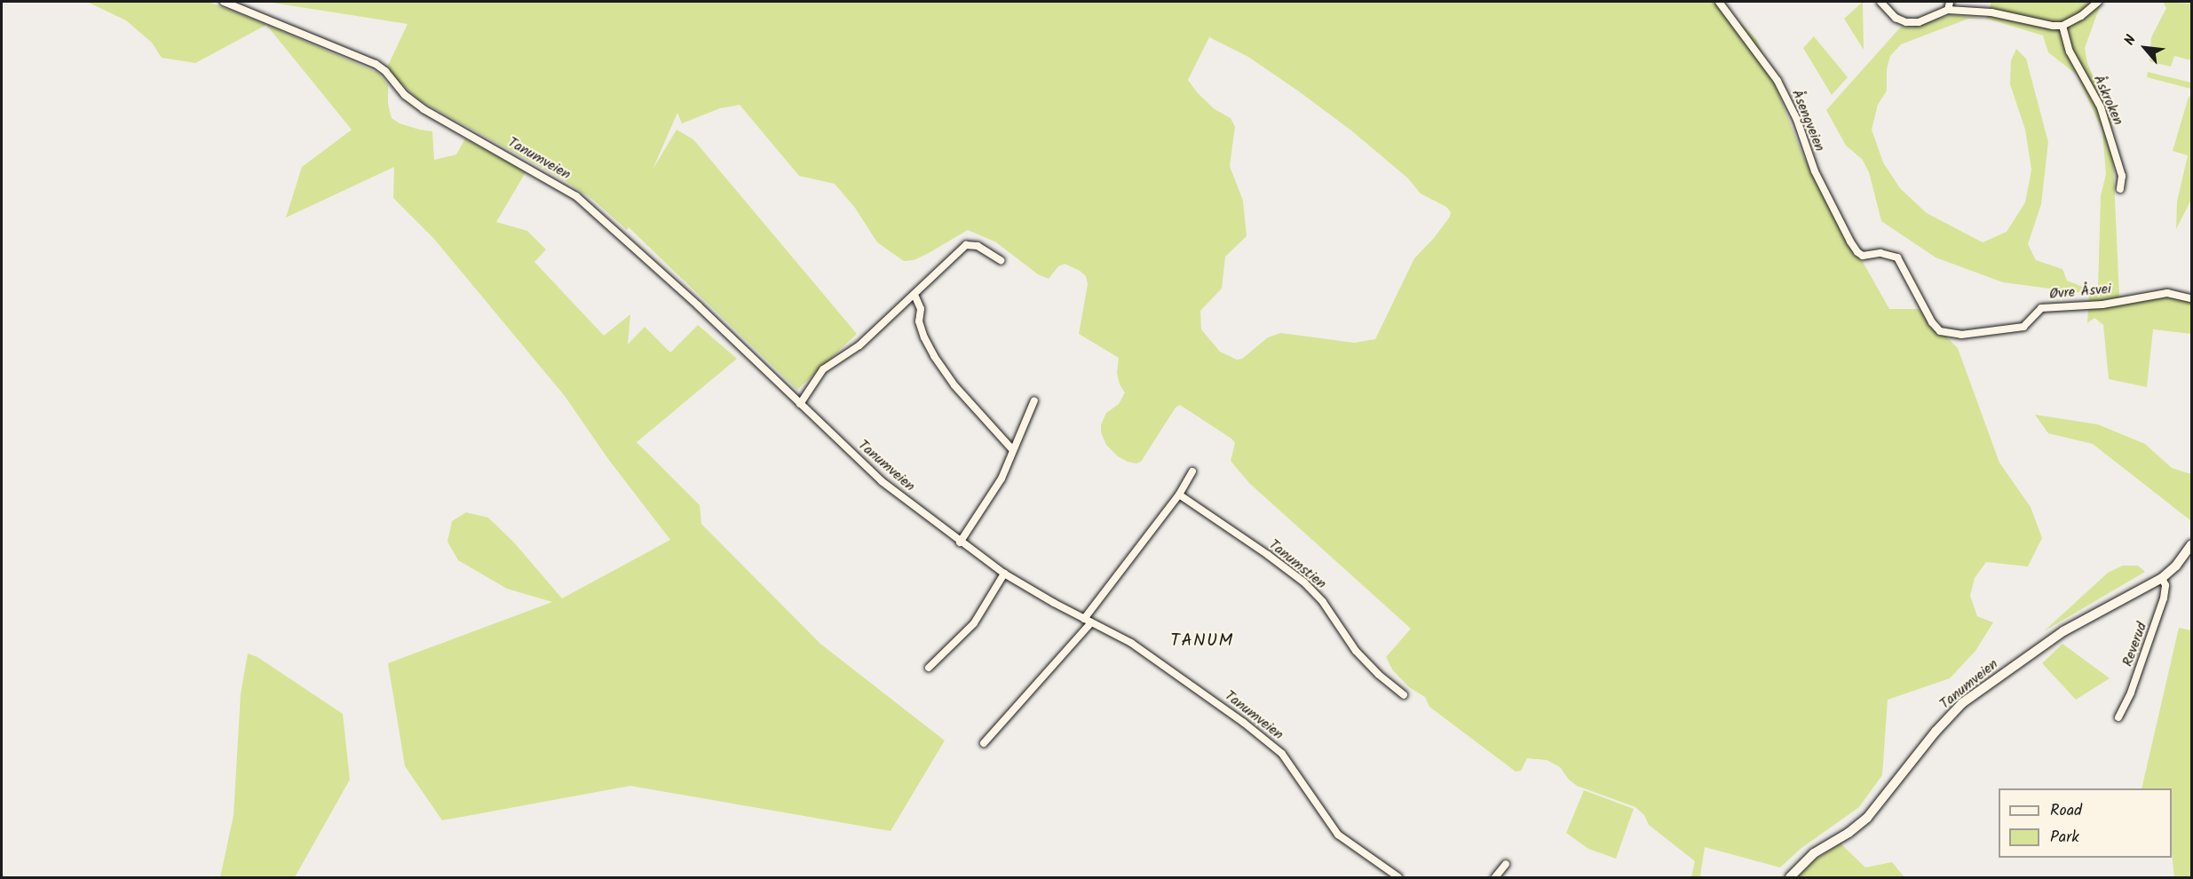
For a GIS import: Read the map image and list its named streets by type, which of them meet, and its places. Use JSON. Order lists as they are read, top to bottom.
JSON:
{
  "streets": {
    "main road": ["Tanumveien"],
    "street": [
      "Åskroken",
      "Åsengveien",
      "Øvre Åsvei",
      "Tanumstien",
      "Reverud"
    ]
  },
  "crossings": [
    ["Åsengveien", "Øvre Åsvei"],
    ["Tanumveien", "Reverud"]
  ],
  "districts": ["TANUM"],
  "legend": ["Road", "Park"],
  "north": "top left"
}
